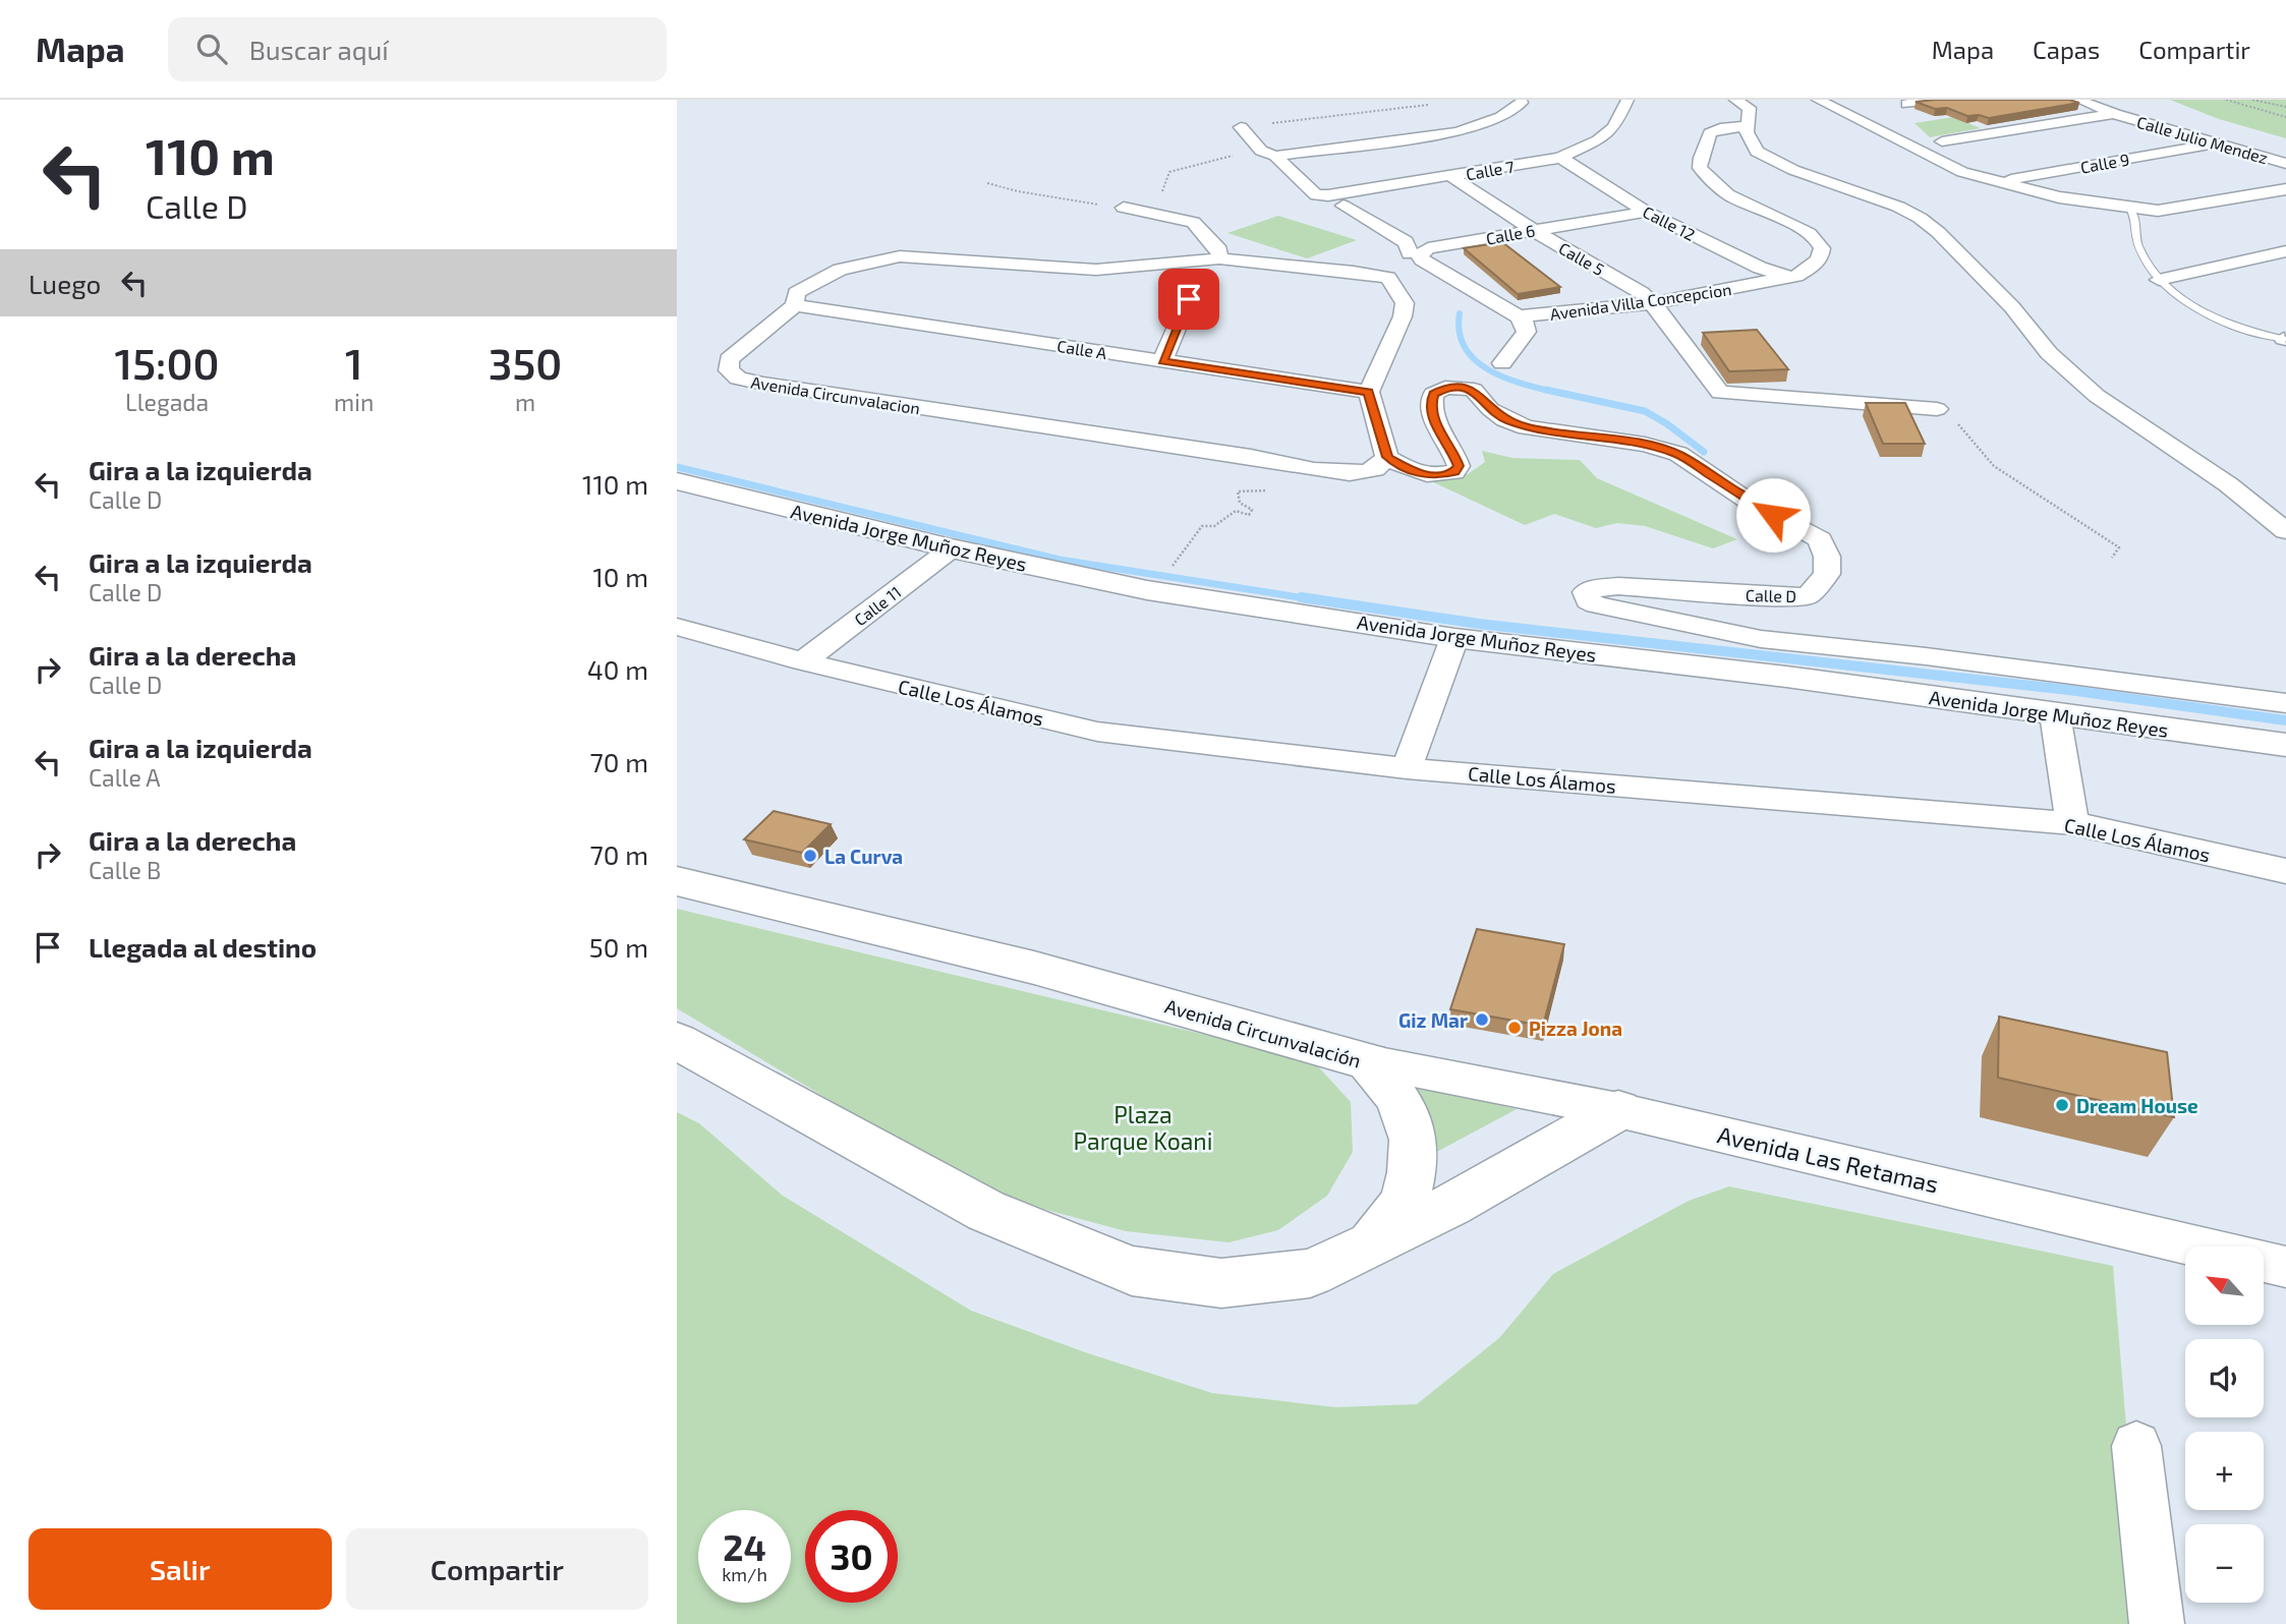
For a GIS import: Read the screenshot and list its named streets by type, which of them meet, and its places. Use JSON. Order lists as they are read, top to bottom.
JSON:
{
  "streets": {
    "street": [
      "Calle Julio Mendez",
      "Calle 9",
      "Calle 7",
      "Calle 12",
      "Calle 6",
      "Calle 5",
      "Avenida Villa Concepcion",
      "Calle A",
      "Avenida Circunvalacion",
      "Avenida Jorge Muñoz Reyes",
      "Calle D",
      "Calle 11",
      "Calle Los Álamos",
      "Avenida Circunvalación",
      "Avenida Las Retamas"
    ]
  },
  "crossings": [
    ["Calle Julio Mendez", "Calle 9"],
    ["Calle 7", "Calle 12"],
    ["Calle 7", "Calle 5"],
    ["Calle 12", "Calle 6"],
    ["Calle 12", "Avenida Villa Concepcion"],
    ["Calle 6", "Calle 5"],
    ["Calle 6", "Avenida Circunvalacion"],
    ["Calle 5", "Avenida Villa Concepcion"],
    ["Calle A", "Avenida Circunvalacion"],
    ["Avenida Circunvalacion", "Calle D"],
    ["Avenida Jorge Muñoz Reyes", "Calle D"],
    ["Avenida Jorge Muñoz Reyes", "Calle 11"],
    ["Calle 11", "Calle Los Álamos"],
    ["Avenida Circunvalación", "Avenida Las Retamas"]
  ],
  "parks": ["Plaza Parque Koani"],
  "places": [
    "La Curva",
    "Giz Mar",
    "Pizza Jona",
    "Dream House"
  ],
  "north": "top left",
  "page": {
    "header": "Mapa",
    "search": "Buscar aquí",
    "nav": ["Mapa", "Capas", "Compartir"],
    "turn": ["110 m", "Calle D"],
    "then": "Luego",
    "eta": [
      "15:00",
      "Llegada",
      "1",
      "min",
      "350",
      "m"
    ],
    "list": [
      {
        "name": "Gira a la izquierda",
        "note": "Calle D",
        "value": "110 m"
      },
      {
        "name": "Gira a la izquierda",
        "note": "Calle D",
        "value": "10 m"
      },
      {
        "name": "Gira a la derecha",
        "note": "Calle D",
        "value": "40 m"
      },
      {
        "name": "Gira a la izquierda",
        "note": "Calle A",
        "value": "70 m"
      },
      {
        "name": "Gira a la derecha",
        "note": "Calle B",
        "value": "70 m"
      },
      {
        "name": "Llegada al destino",
        "value": "50 m"
      }
    ],
    "map_buttons": ["+", "−"],
    "speed": "24 km/h",
    "limit": "30",
    "buttons": ["Salir", "Compartir"]
  }
}
